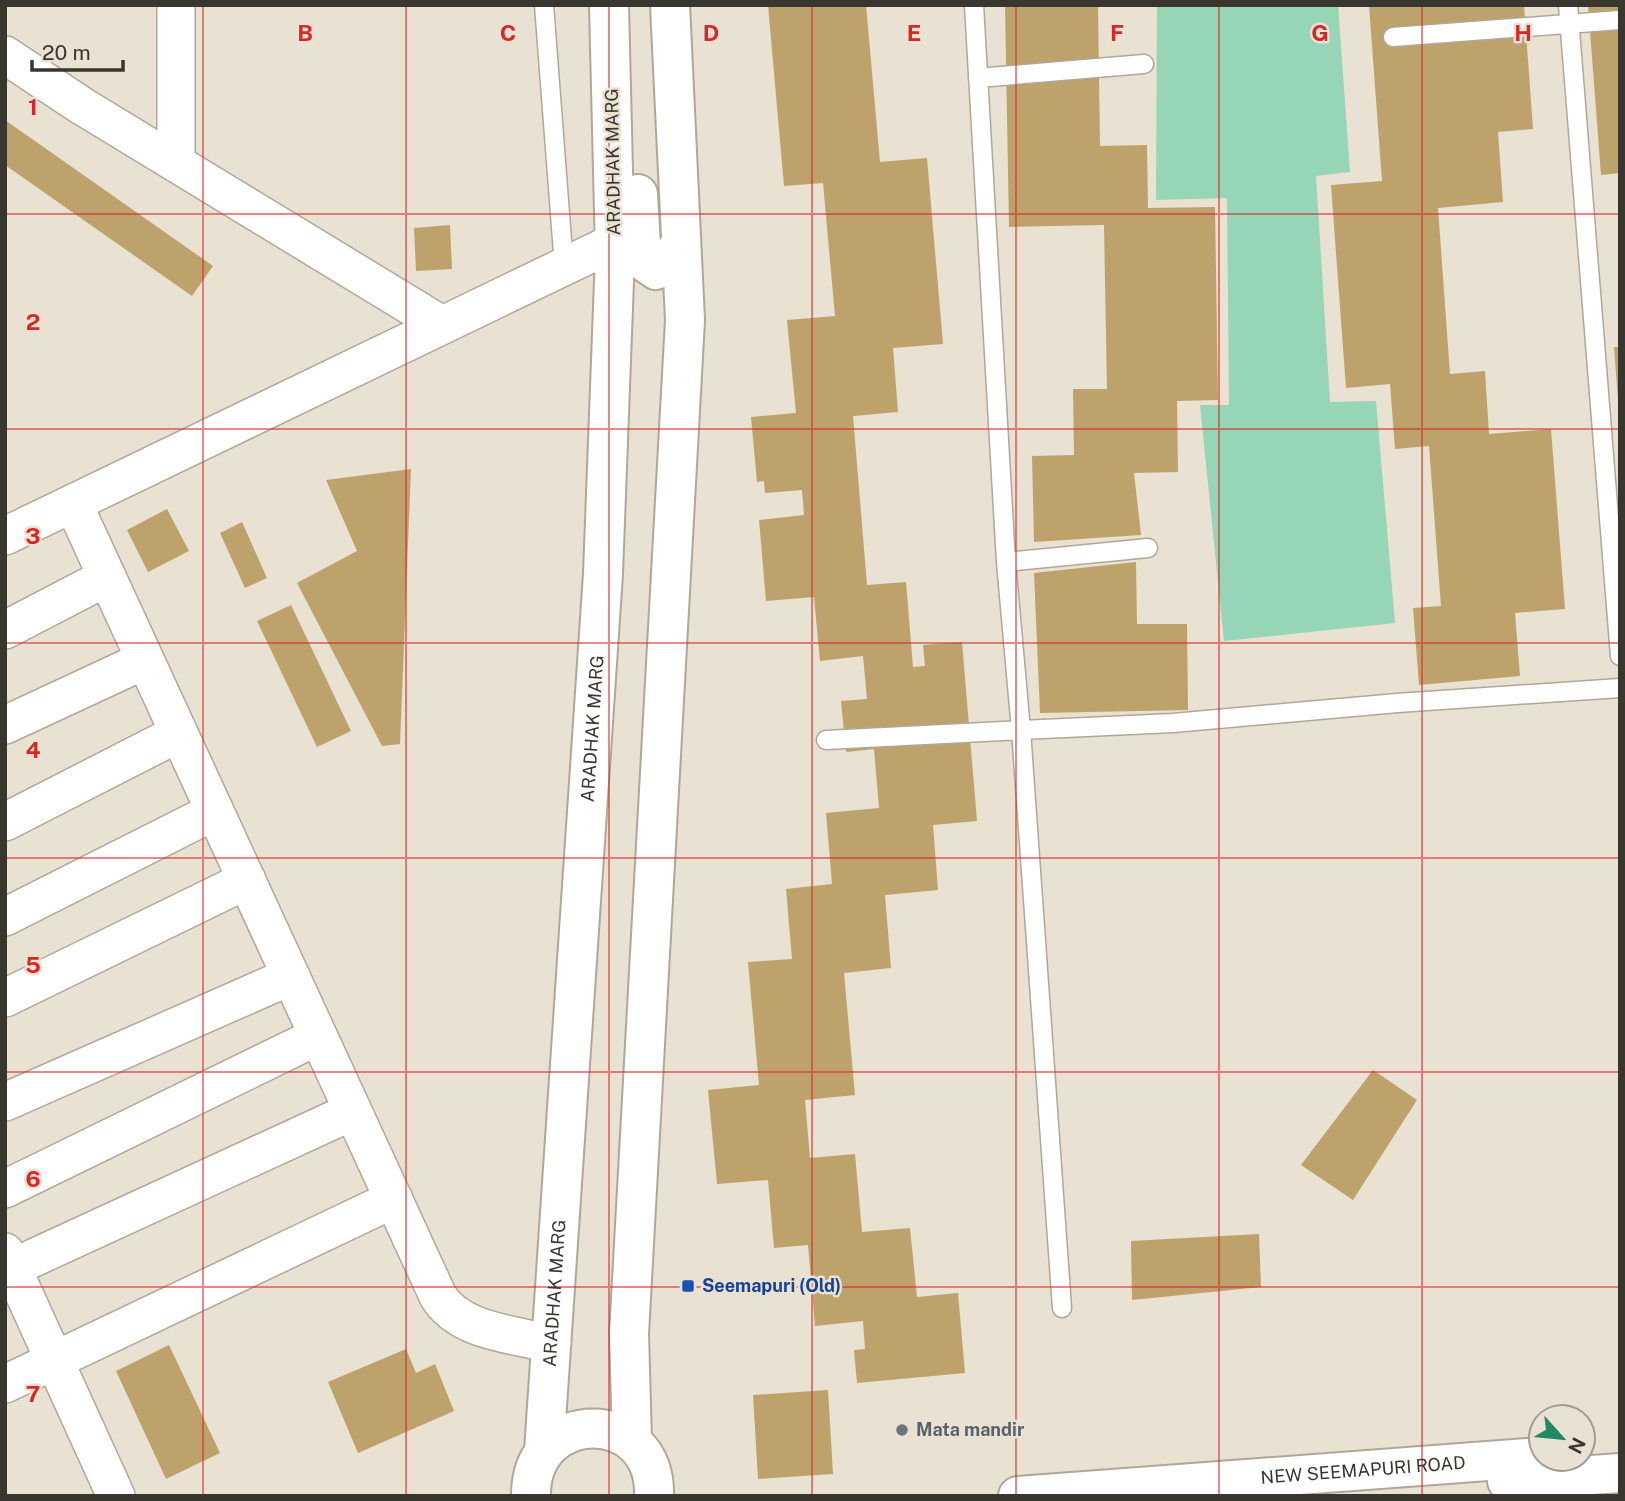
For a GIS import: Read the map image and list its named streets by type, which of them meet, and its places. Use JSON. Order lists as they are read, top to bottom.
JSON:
{
  "streets": {
    "main road": ["ARADHAK MARG", "NEW SEEMAPURI ROAD"]
  },
  "places": {
    "transit": ["Seemapuri (Old)"],
    "other": ["Mata mandir"]
  },
  "scale_bar": "20 m",
  "north": "bottom right",
  "grid": {
    "columns": [
      "B",
      "C",
      "D",
      "E",
      "F",
      "G",
      "H"
    ],
    "rows": [
      "1",
      "2",
      "3",
      "4",
      "5",
      "6",
      "7"
    ]
  }
}
